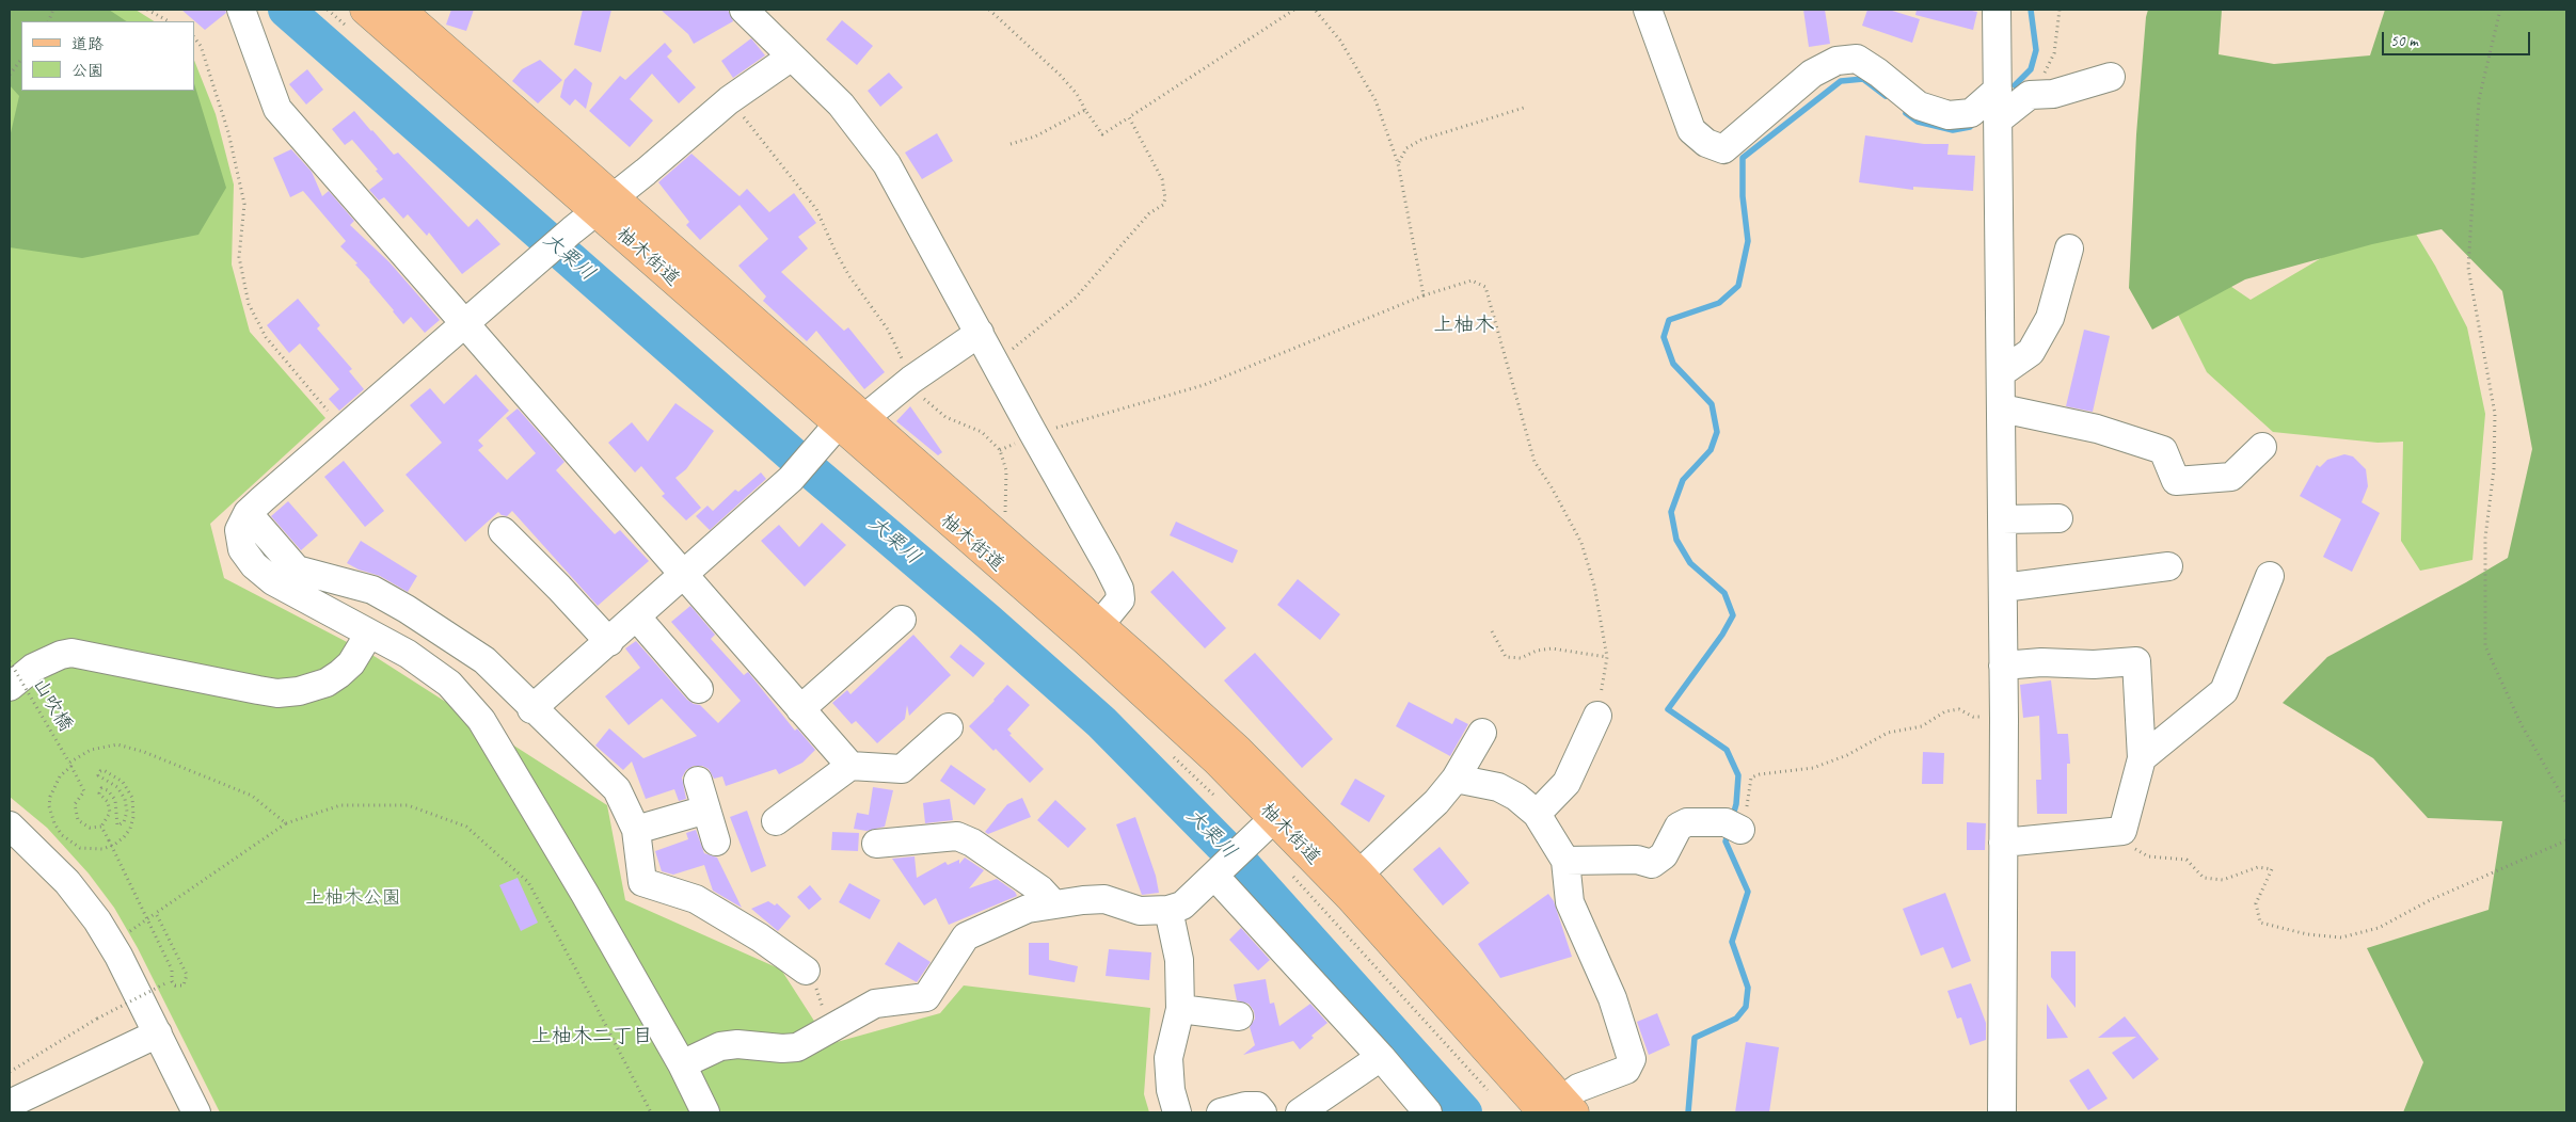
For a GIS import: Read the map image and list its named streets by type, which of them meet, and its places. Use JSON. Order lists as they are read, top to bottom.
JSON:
{
  "streets": {
    "main road": ["柚木街道"],
    "path": ["山吹橋"]
  },
  "districts": ["上柚木", "上柚木二丁目"],
  "water": ["大栗川"],
  "parks": ["上柚木公園"],
  "legend": ["道路", "公園"],
  "scale_bar": "50 m"
}
